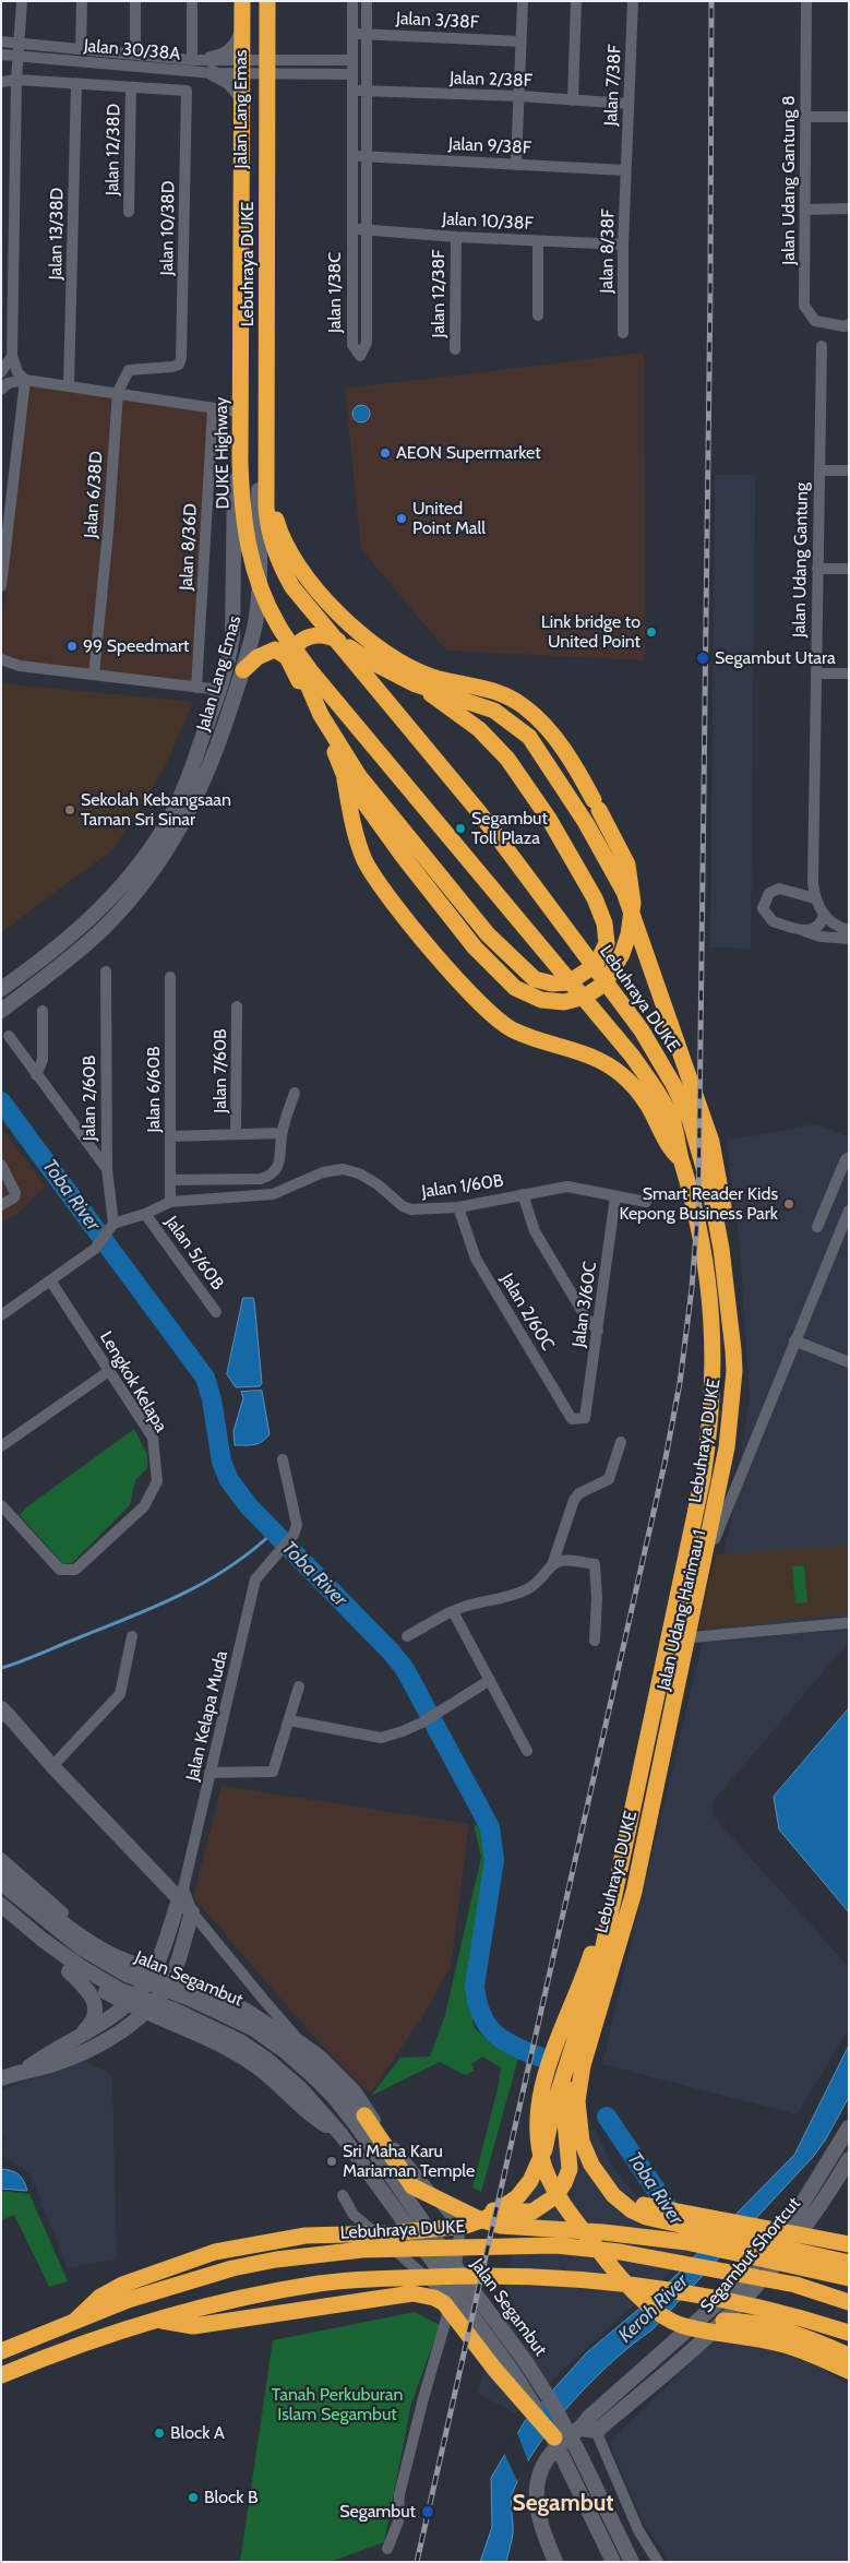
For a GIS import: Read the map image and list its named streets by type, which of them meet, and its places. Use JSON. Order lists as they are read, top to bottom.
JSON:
{
  "streets": {
    "highway": ["Lebuhraya DUKE", "DUKE Highway"],
    "main road": ["Jalan Lang Emas", "Jalan Segambut", "Segambut Shortcut"],
    "street": [
      "Jalan 3/38F",
      "Jalan 30/38A",
      "Jalan 2/38F",
      "Jalan 7/38F",
      "Jalan 9/38F",
      "Jalan 12/38D",
      "Jalan Udang Gantung 8",
      "Jalan 10/38F",
      "Jalan 10/38D",
      "Jalan 13/38D",
      "Jalan 8/38F",
      "Jalan 1/38C",
      "Jalan 12/38F",
      "Jalan 6/38D",
      "Jalan 8/36D",
      "Jalan Udang Gantung",
      "Jalan 7/60B",
      "Jalan 6/60B",
      "Jalan 2/60B",
      "Jalan 1/60B",
      "Jalan 5/60B",
      "Jalan 3/60C",
      "Jalan 2/60C",
      "Lengkok Kelapa",
      "Jalan Udang Harimau 1",
      "Jalan Kelapa Muda"
    ]
  },
  "crossings": [
    ["Jalan 3/38F", "Jalan 1/38C"],
    ["Jalan 30/38A", "Jalan Lang Emas"],
    ["Jalan 2/38F", "Jalan 7/38F"],
    ["Jalan 2/38F", "Jalan 1/38C"],
    ["Jalan 7/38F", "Jalan 9/38F"],
    ["Jalan 7/38F", "Jalan 8/38F"],
    ["Jalan Lang Emas", "DUKE Highway"],
    ["Jalan 9/38F", "Jalan 8/38F"],
    ["Jalan 9/38F", "Jalan 1/38C"],
    ["Jalan 12/38D", "Jalan 10/38D"],
    ["Jalan 10/38F", "Jalan 8/38F"],
    ["Jalan 10/38F", "Jalan 1/38C"],
    ["Jalan 10/38F", "Jalan 12/38F"],
    ["Jalan 10/38D", "Jalan 6/38D"],
    ["Lebuhraya DUKE", "DUKE Highway"],
    ["Jalan 6/60B", "Jalan 1/60B"],
    ["Jalan 2/60B", "Jalan 1/60B"],
    ["Jalan 1/60B", "Jalan 5/60B"],
    ["Jalan 1/60B", "Jalan 3/60C"],
    ["Jalan 1/60B", "Jalan 2/60C"],
    ["Jalan 3/60C", "Jalan 2/60C"]
  ],
  "districts": ["Segambut"],
  "water": ["Toba River", "Keroh River"],
  "parks": ["Tanah Perkuburan Islam Segambut"],
  "places": [
    "AEON Supermarket",
    "United Point Mall",
    "Link bridge to United Point",
    "99 Speedmart",
    "Segambut Utara",
    "Sekolah Kebangsaan Taman Sri Sinar",
    "Segambut Toll Plaza",
    "Smart Reader Kids Kepong Business Park",
    "Sri Maha Karu Mariaman Temple",
    "Block A",
    "Block B",
    "Segambut"
  ]
}
